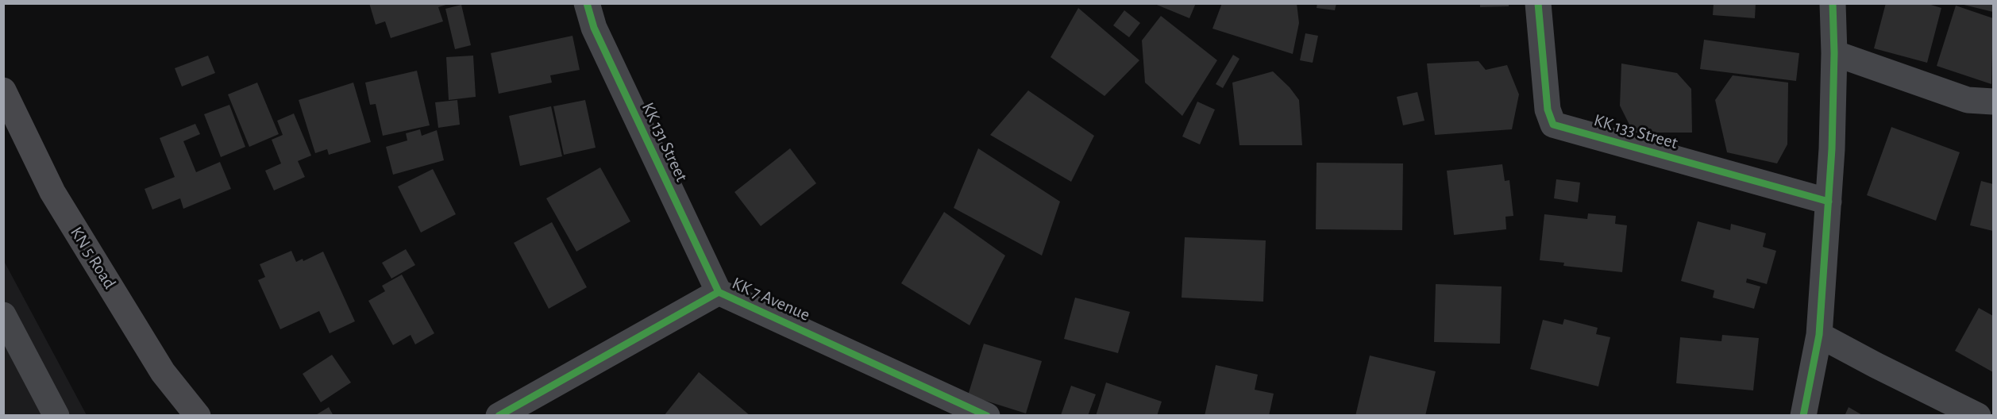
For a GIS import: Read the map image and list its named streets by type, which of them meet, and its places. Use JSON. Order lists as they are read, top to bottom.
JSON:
{
  "streets": {
    "main road": ["KN 5 Road"],
    "street": ["KK 133 Street", "KK 131 Street", "KK 7 Avenue"]
  },
  "crossings": [
    ["KK 131 Street", "KK 7 Avenue"]
  ]
}
